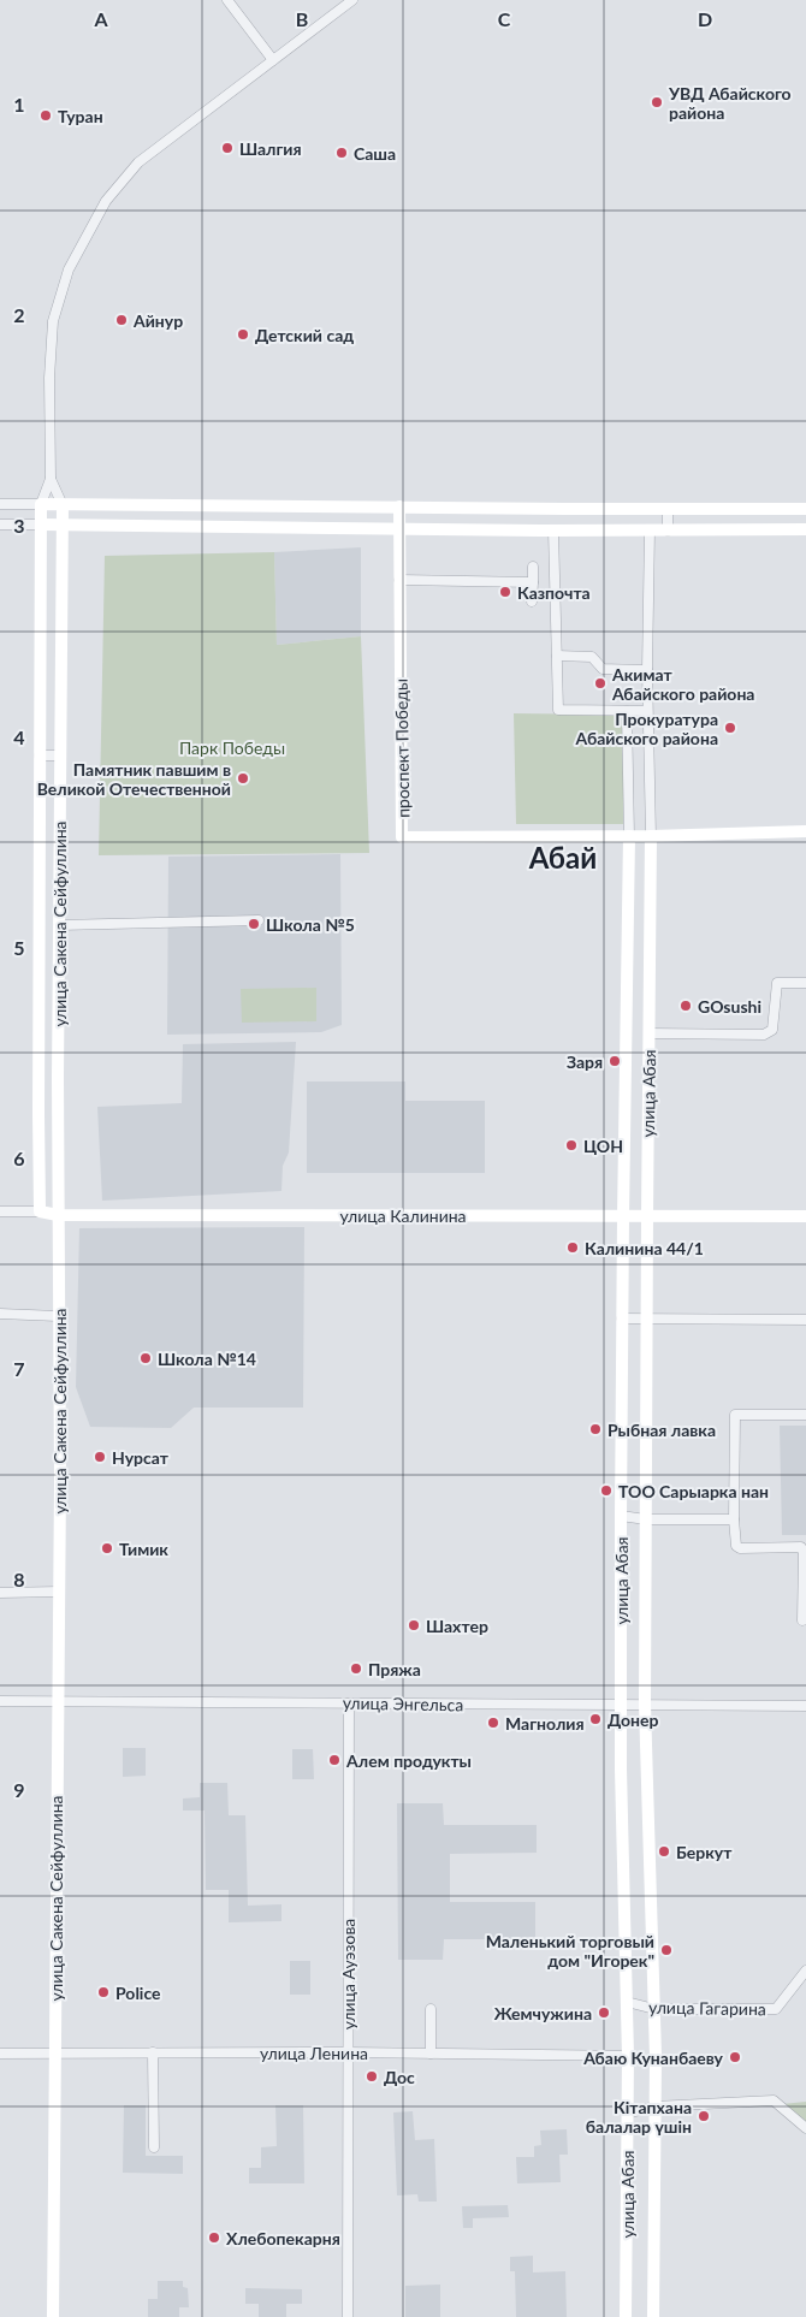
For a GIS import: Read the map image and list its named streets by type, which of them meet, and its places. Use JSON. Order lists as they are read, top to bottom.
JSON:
{
  "streets": {
    "street": [
      "проспект Победы",
      "улица Сакена Сейфуллина",
      "улица Абая",
      "улица Калинина",
      "улица Энгельса",
      "улица Ауэзова",
      "улица Гагарина",
      "улица Ленина"
    ]
  },
  "crossings": [
    ["улица Сакена Сейфуллина", "улица Калинина"],
    ["улица Сакена Сейфуллина", "улица Энгельса"],
    ["улица Сакена Сейфуллина", "улица Ленина"],
    ["улица Абая", "улица Калинина"],
    ["улица Абая", "улица Энгельса"],
    ["улица Абая", "улица Гагарина"],
    ["улица Абая", "улица Ленина"],
    ["улица Энгельса", "улица Ауэзова"],
    ["улица Ауэзова", "улица Ленина"]
  ],
  "districts": ["Абай"],
  "parks": ["Парк Победы"],
  "places": [
    "УВД Абайского района",
    "Туран",
    "Шалгия",
    "Саша",
    "Айнур",
    "Детский сад",
    "Казпочта",
    "Акимат Абайского района",
    "Прокуратура Абайского района",
    "Памятник павшим в Великой Отечественной",
    "Школа №5",
    "GOsushi",
    "Заря",
    "ЦОН",
    "Калинина 44/1",
    "Школа №14",
    "Рыбная лавка",
    "Нурсат",
    "ТОО Сарыарка нан",
    "Тимик",
    "Шахтер",
    "Пряжа",
    "Донер",
    "Магнолия",
    "Алем продукты",
    "Беркут",
    "Маленький торговый дом \"Игорек\"",
    "Police",
    "Жемчужина",
    "Абаю Кунанбаеву",
    "Дос",
    "Кітапхана балалар үшін",
    "Хлебопекарня"
  ],
  "grid": {
    "columns": [
      "A",
      "B",
      "C",
      "D"
    ],
    "rows": [
      "1",
      "2",
      "3",
      "4",
      "5",
      "6",
      "7",
      "8",
      "9"
    ]
  }
}
